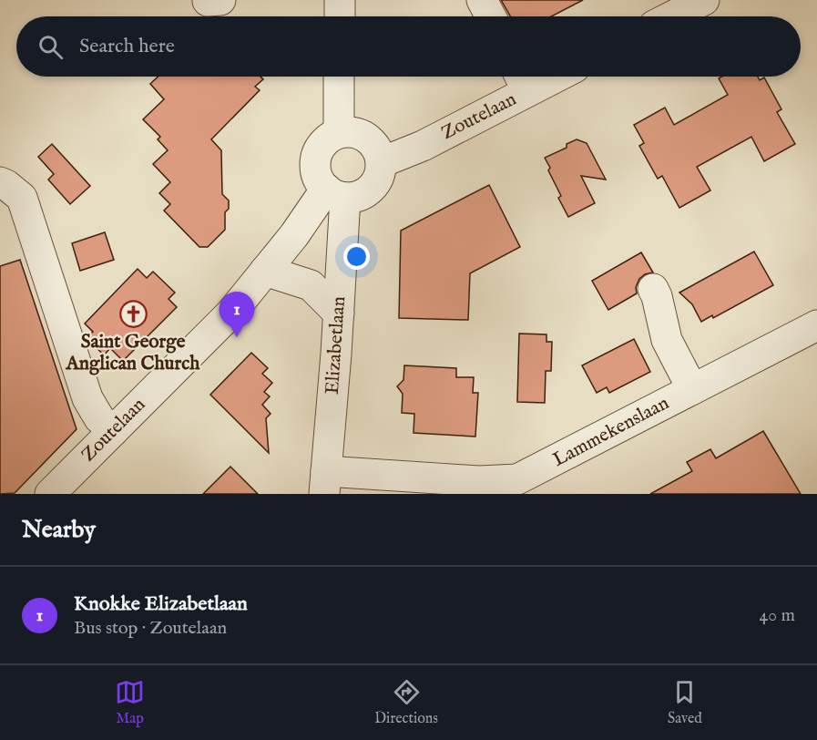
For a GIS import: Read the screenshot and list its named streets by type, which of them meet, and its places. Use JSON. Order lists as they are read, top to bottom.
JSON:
{
  "streets": {
    "street": ["Zoutelaan", "Elizabetlaan", "Lammekenslaan"]
  },
  "crossings": [
    ["Zoutelaan", "Elizabetlaan"],
    ["Elizabetlaan", "Lammekenslaan"]
  ],
  "places": {
    "church": ["Saint George Anglican Church"]
  },
  "page": {
    "search": "Search here",
    "pins": "1",
    "heading": "Nearby",
    "list": [
      {
        "mark": "1",
        "name": "Knokke Elizabetlaan",
        "note": "Bus stop · Zoutelaan",
        "value": "40 m"
      }
    ],
    "nav": ["Map", "Directions", "Saved"]
  }
}
